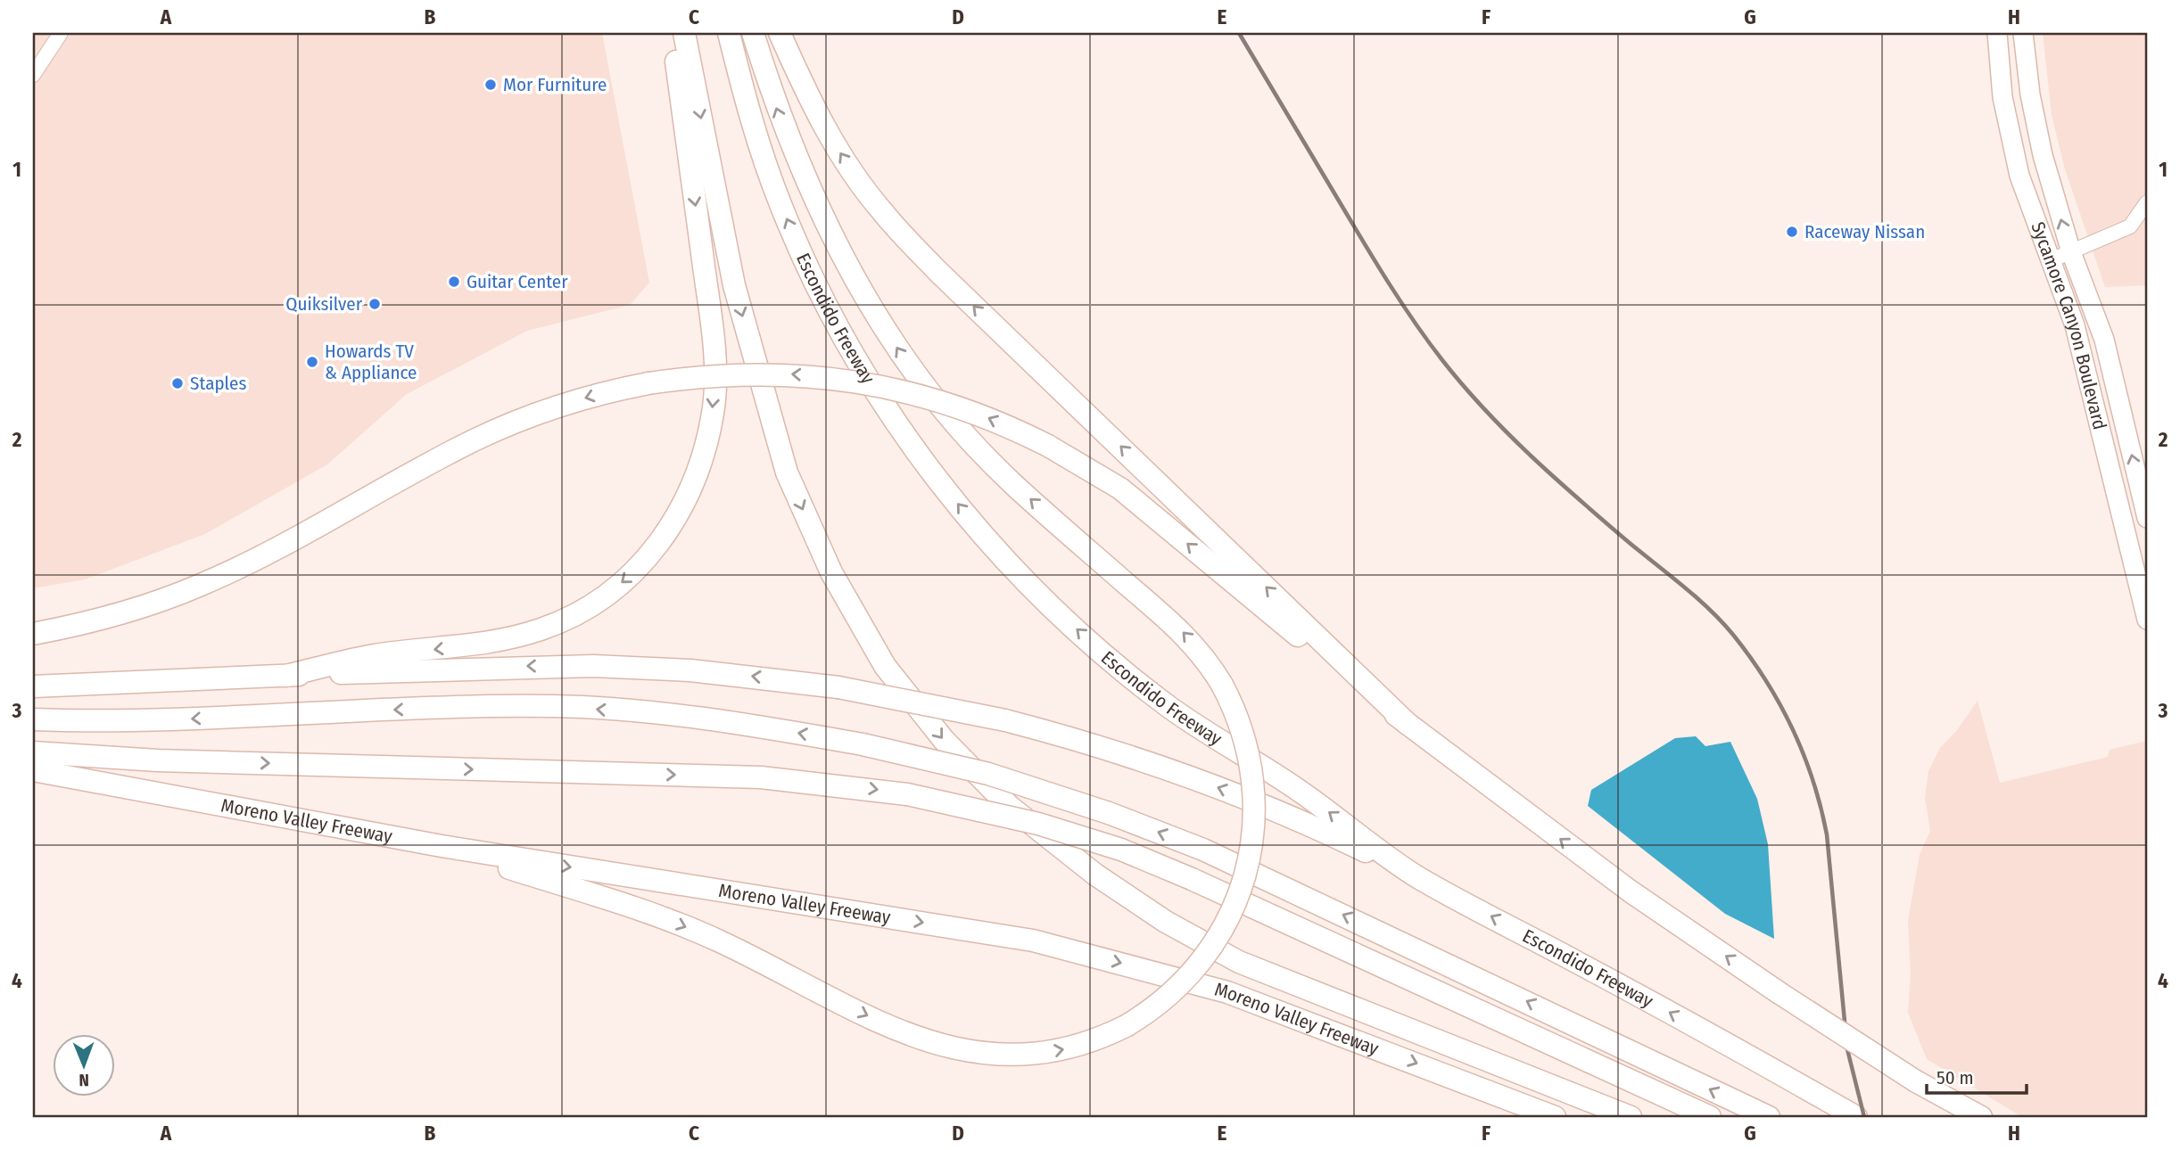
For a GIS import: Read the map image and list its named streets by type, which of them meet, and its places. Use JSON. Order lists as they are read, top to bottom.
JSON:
{
  "streets": {
    "highway": ["Escondido Freeway", "Moreno Valley Freeway"],
    "main road": ["Sycamore Canyon Boulevard"]
  },
  "places": [
    "Mor Furniture",
    "Raceway Nissan",
    "Guitar Center",
    "Quiksilver",
    "Howards TV & Appliance",
    "Staples"
  ],
  "scale_bar": "50 m",
  "north": "bottom",
  "grid": {
    "columns": [
      "A",
      "B",
      "C",
      "D",
      "E",
      "F",
      "G",
      "H"
    ],
    "rows": [
      "1",
      "2",
      "3",
      "4"
    ]
  }
}
